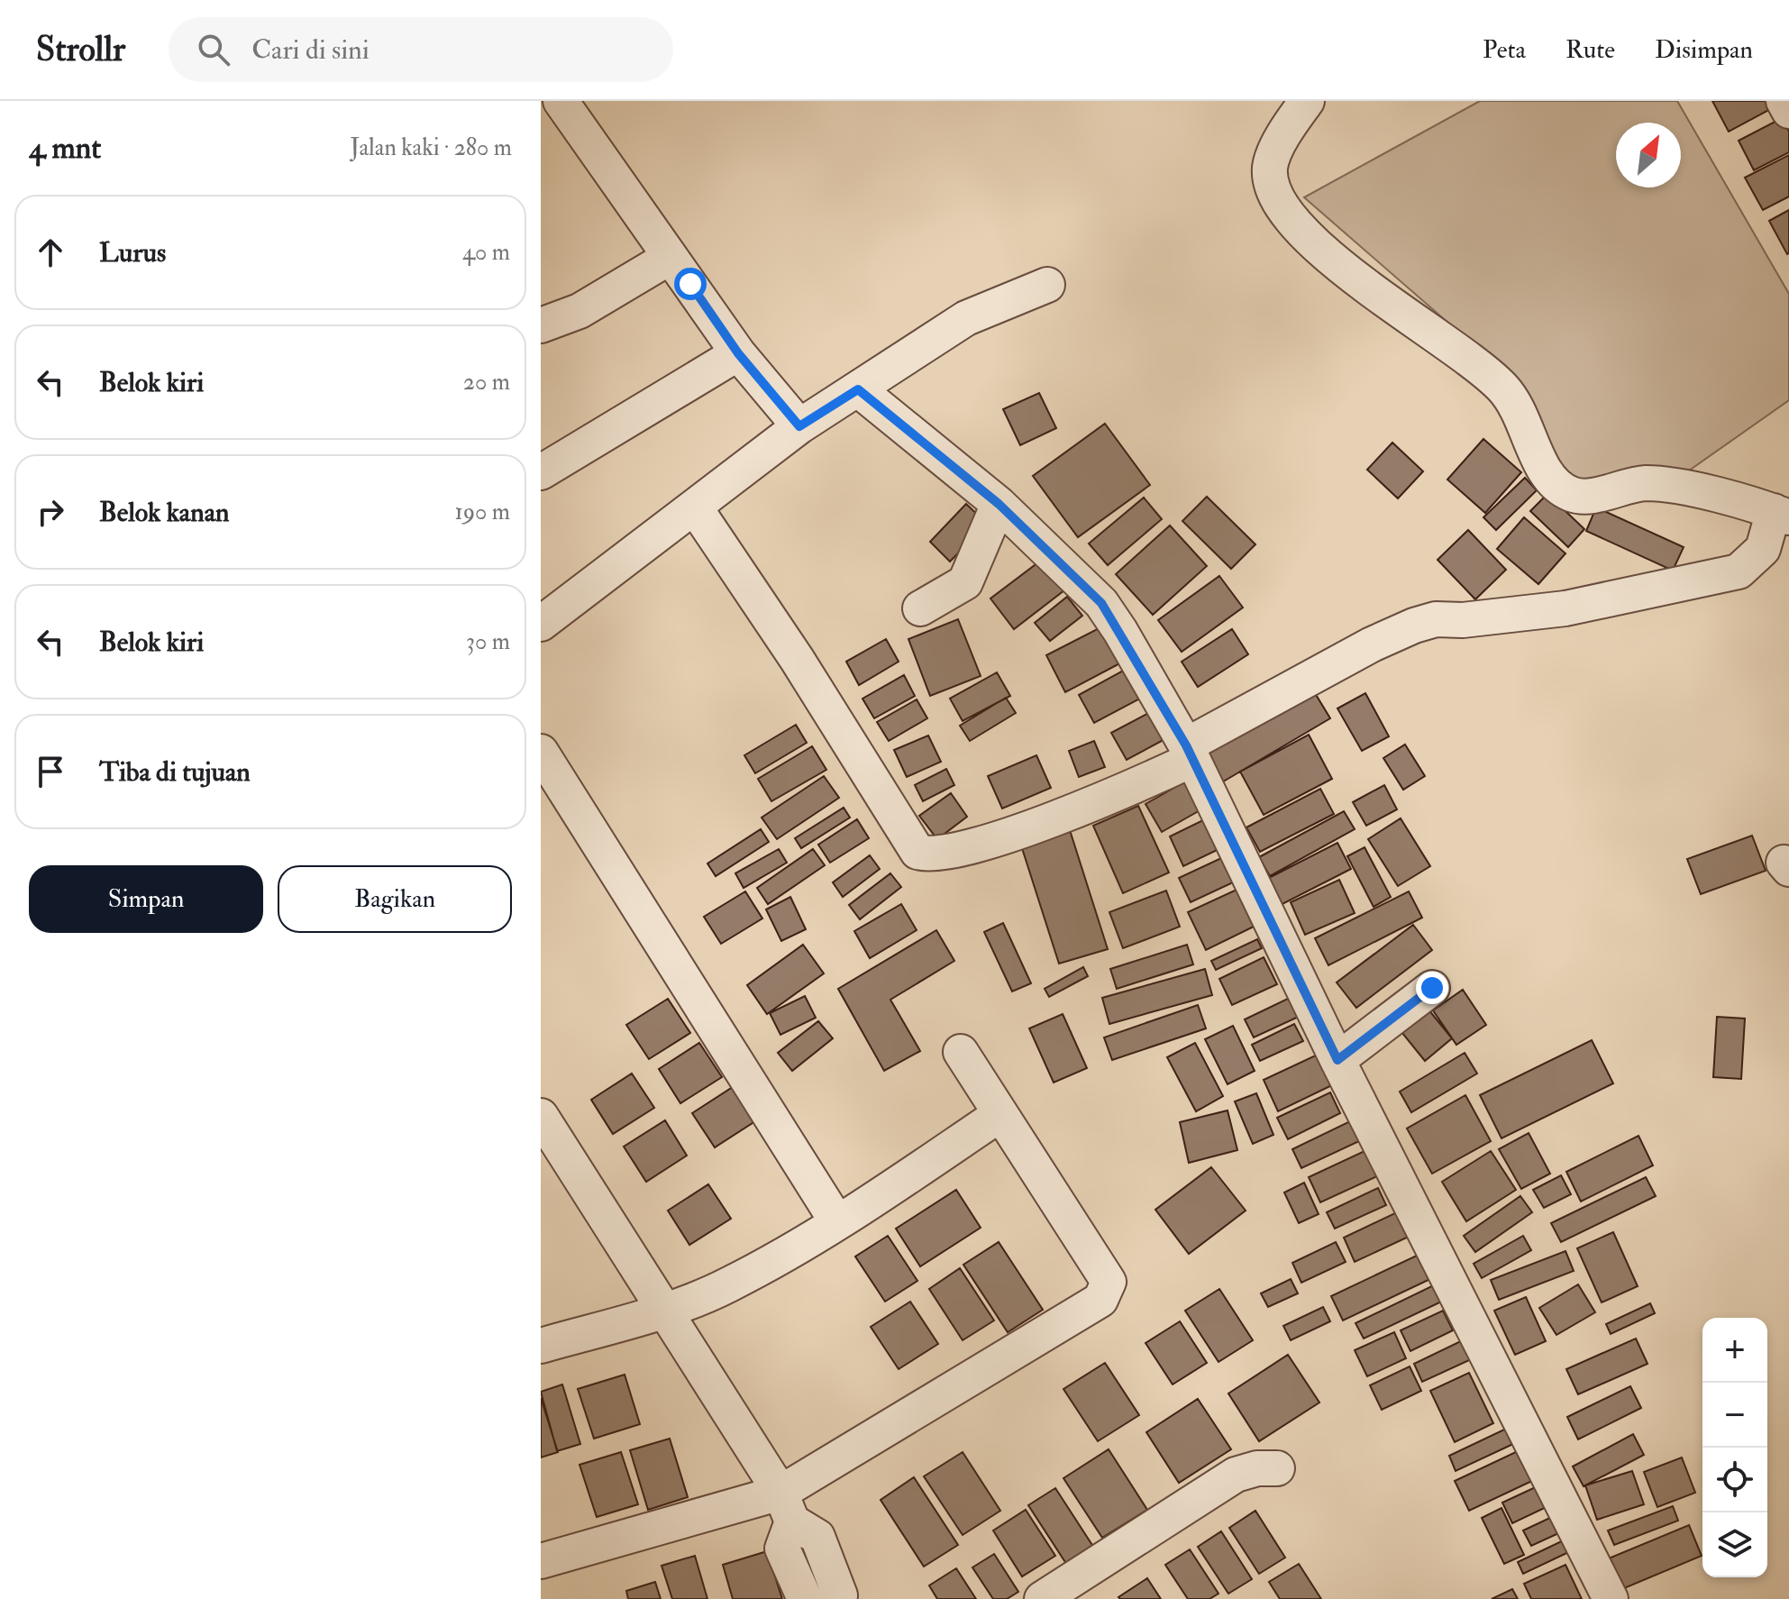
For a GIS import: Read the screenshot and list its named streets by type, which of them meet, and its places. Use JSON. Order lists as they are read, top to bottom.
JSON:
{
  "north": "top right",
  "page": {
    "header": "Strollr",
    "search": "Cari di sini",
    "nav": ["Peta", "Rute", "Disimpan"],
    "heading": ["4 mnt", "Jalan kaki · 280 m"],
    "list": [
      ["Lurus", "40 m"],
      ["Belok kiri", "20 m"],
      ["Belok kanan", "190 m"],
      ["Belok kiri", "30 m"],
      "Tiba di tujuan"
    ],
    "buttons": ["Simpan", "Bagikan"],
    "map_buttons": ["+", "−"]
  }
}
